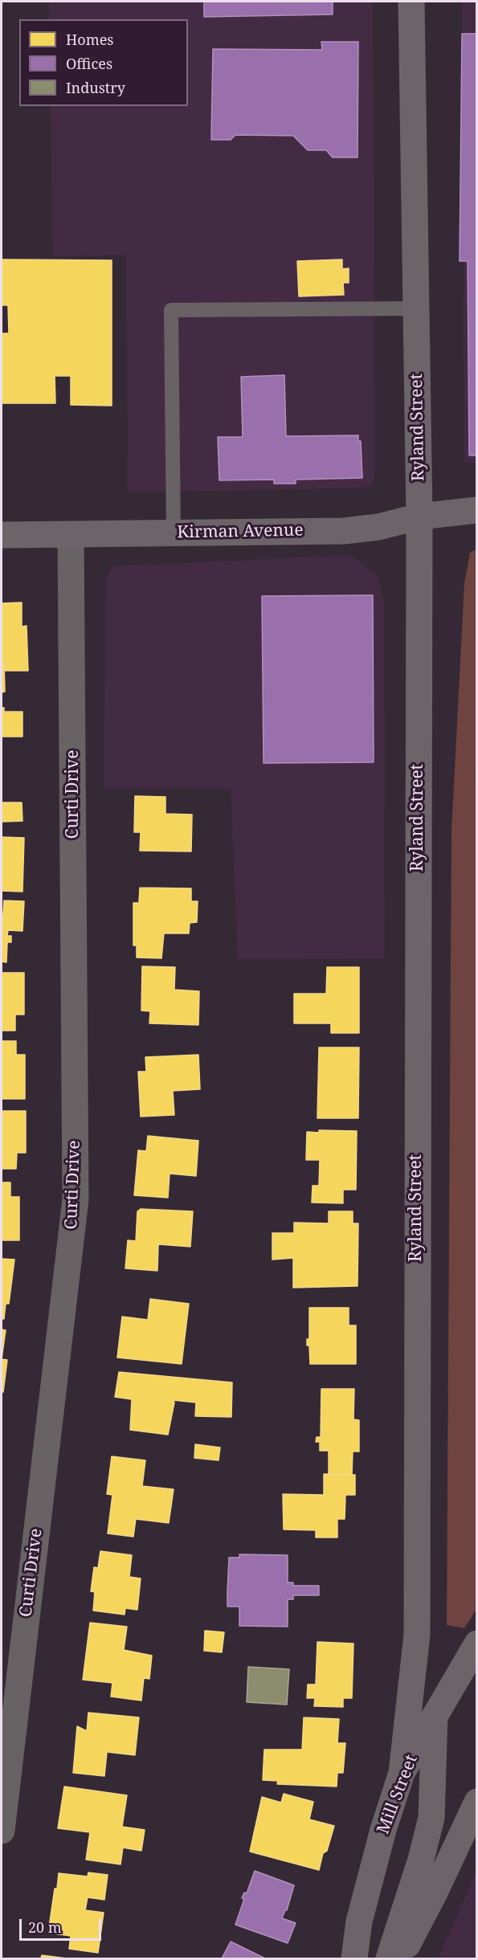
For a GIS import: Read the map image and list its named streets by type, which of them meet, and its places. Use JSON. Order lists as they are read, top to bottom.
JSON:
{
  "streets": {
    "main road": ["Ryland Street", "Kirman Avenue", "Mill Street"],
    "street": ["Curti Drive"]
  },
  "crossings": [
    ["Ryland Street", "Kirman Avenue"],
    ["Kirman Avenue", "Curti Drive"]
  ],
  "legend": ["Homes", "Offices", "Industry"],
  "scale_bar": "20 m"
}
